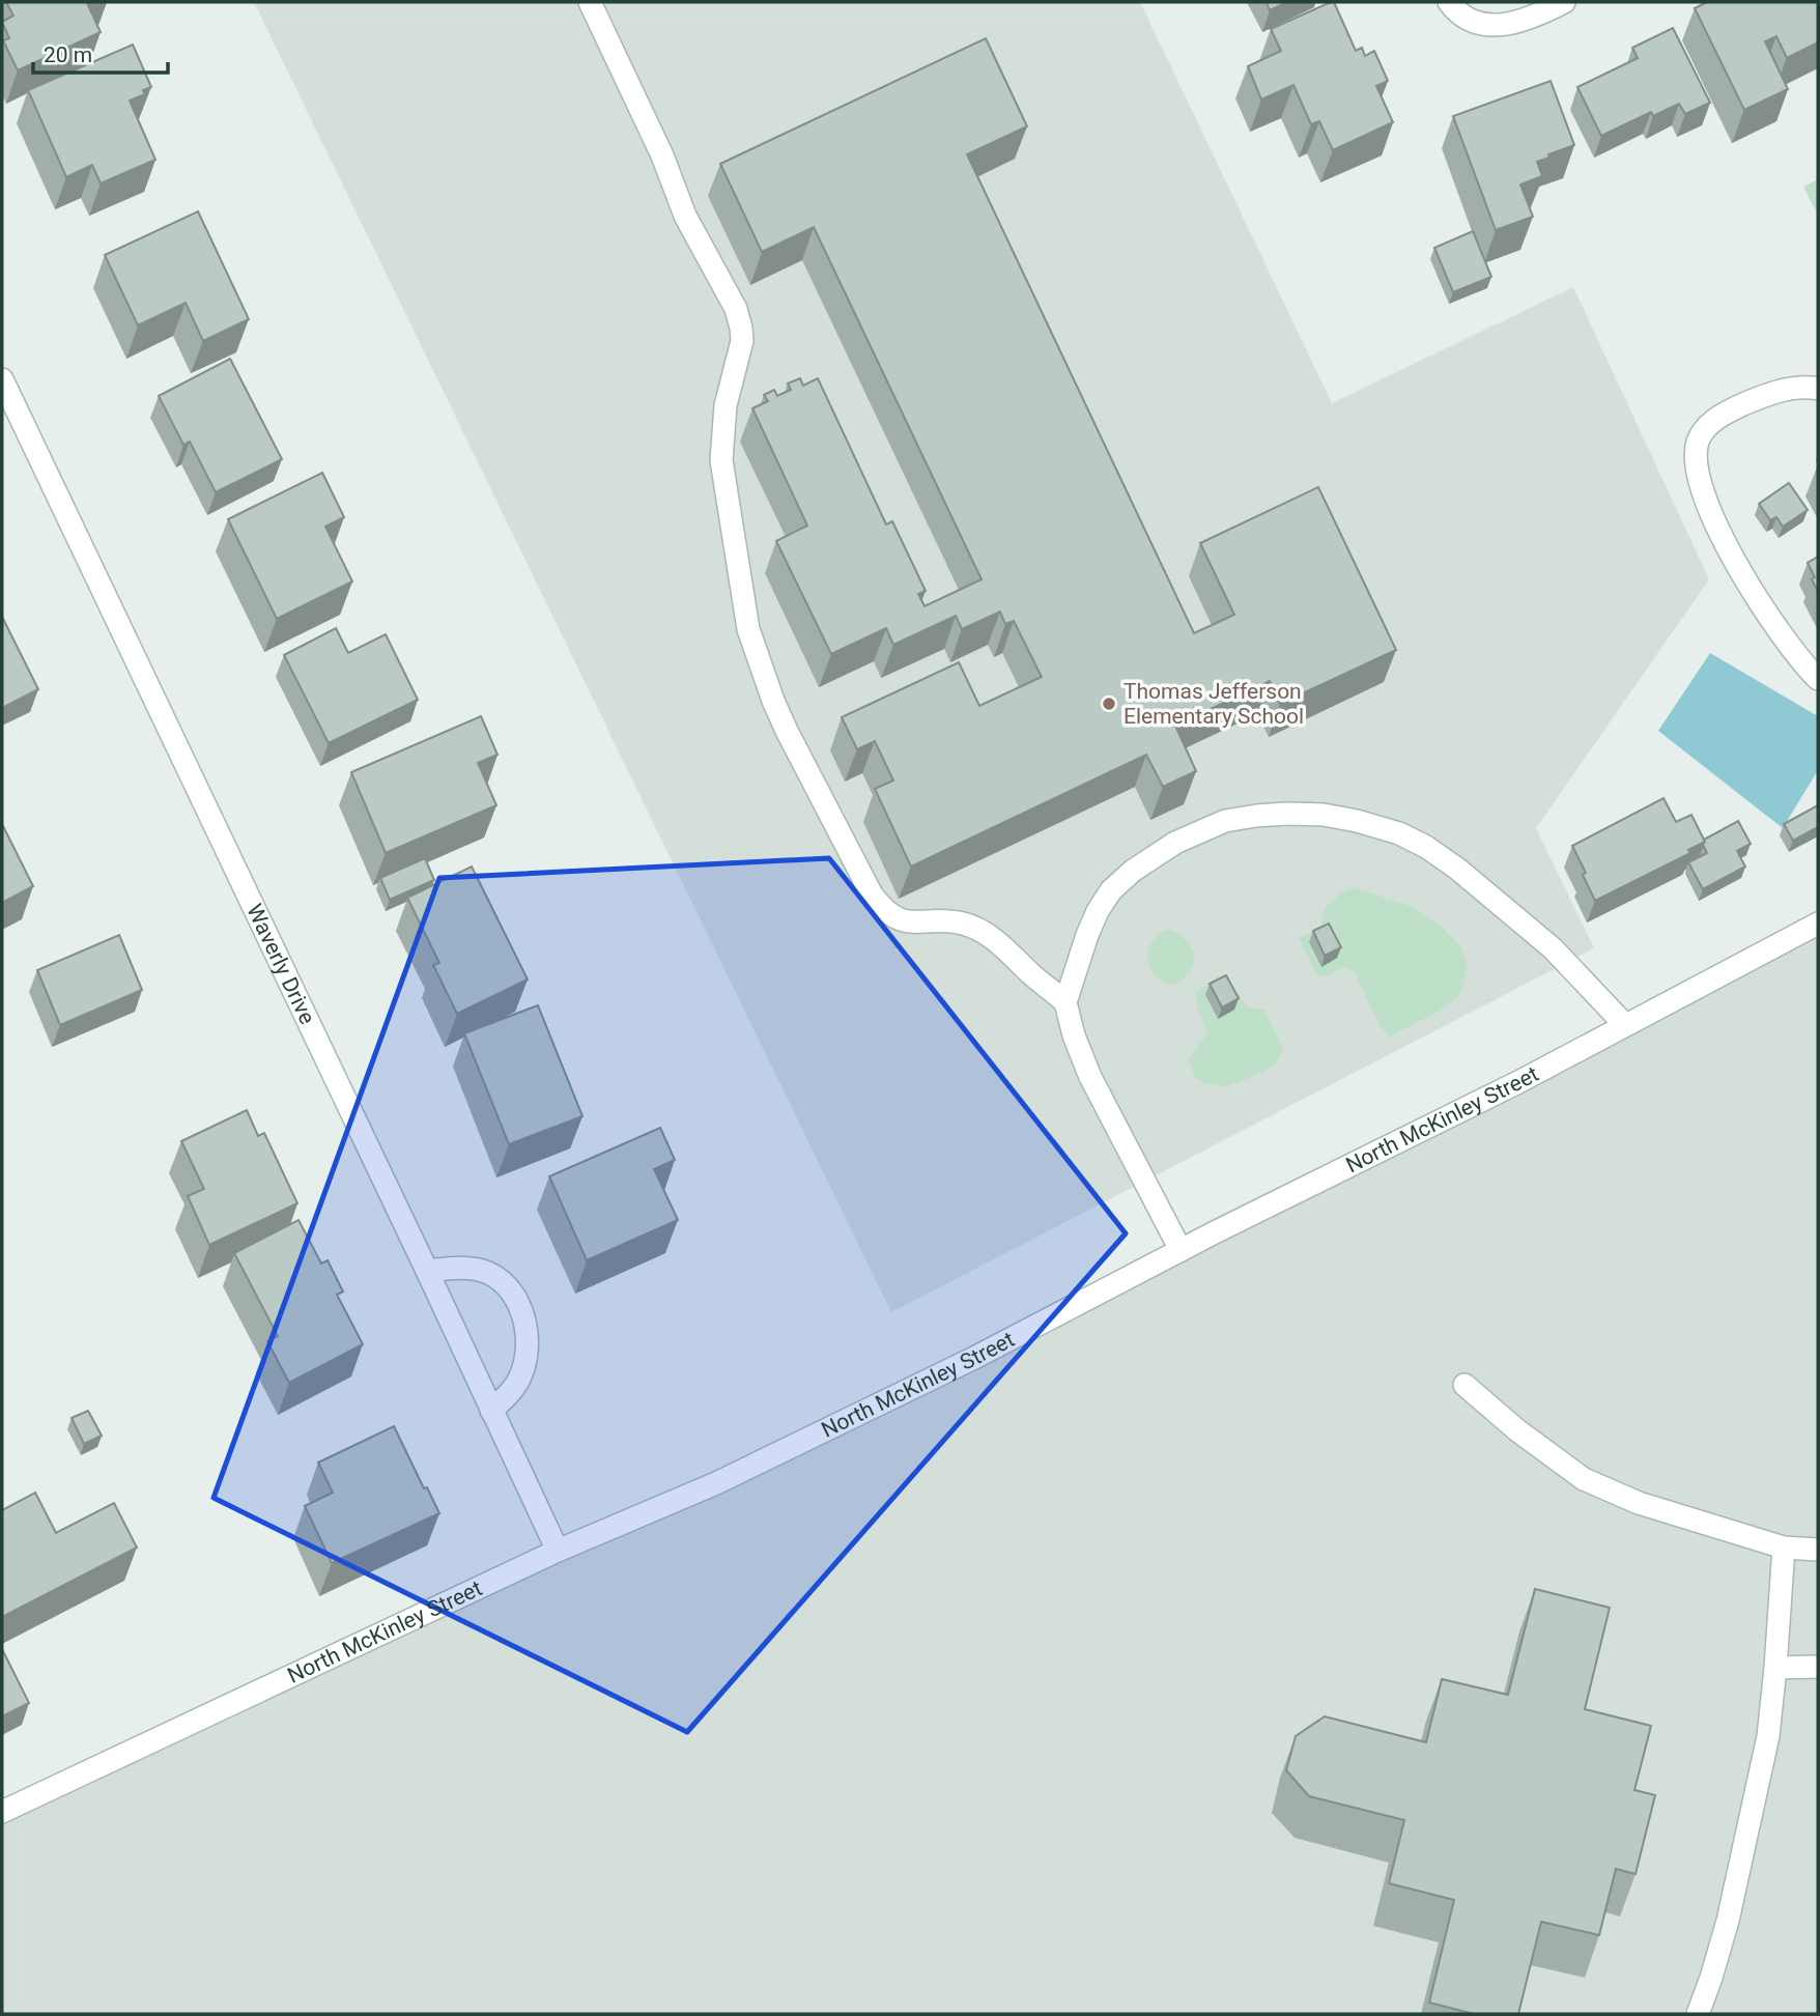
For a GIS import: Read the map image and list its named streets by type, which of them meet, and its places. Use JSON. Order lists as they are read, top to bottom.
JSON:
{
  "streets": {
    "street": ["Waverly Drive", "North McKinley Street"]
  },
  "crossings": [
    ["Waverly Drive", "North McKinley Street"]
  ],
  "places": ["Thomas Jefferson Elementary School"],
  "scale_bar": "20 m"
}
